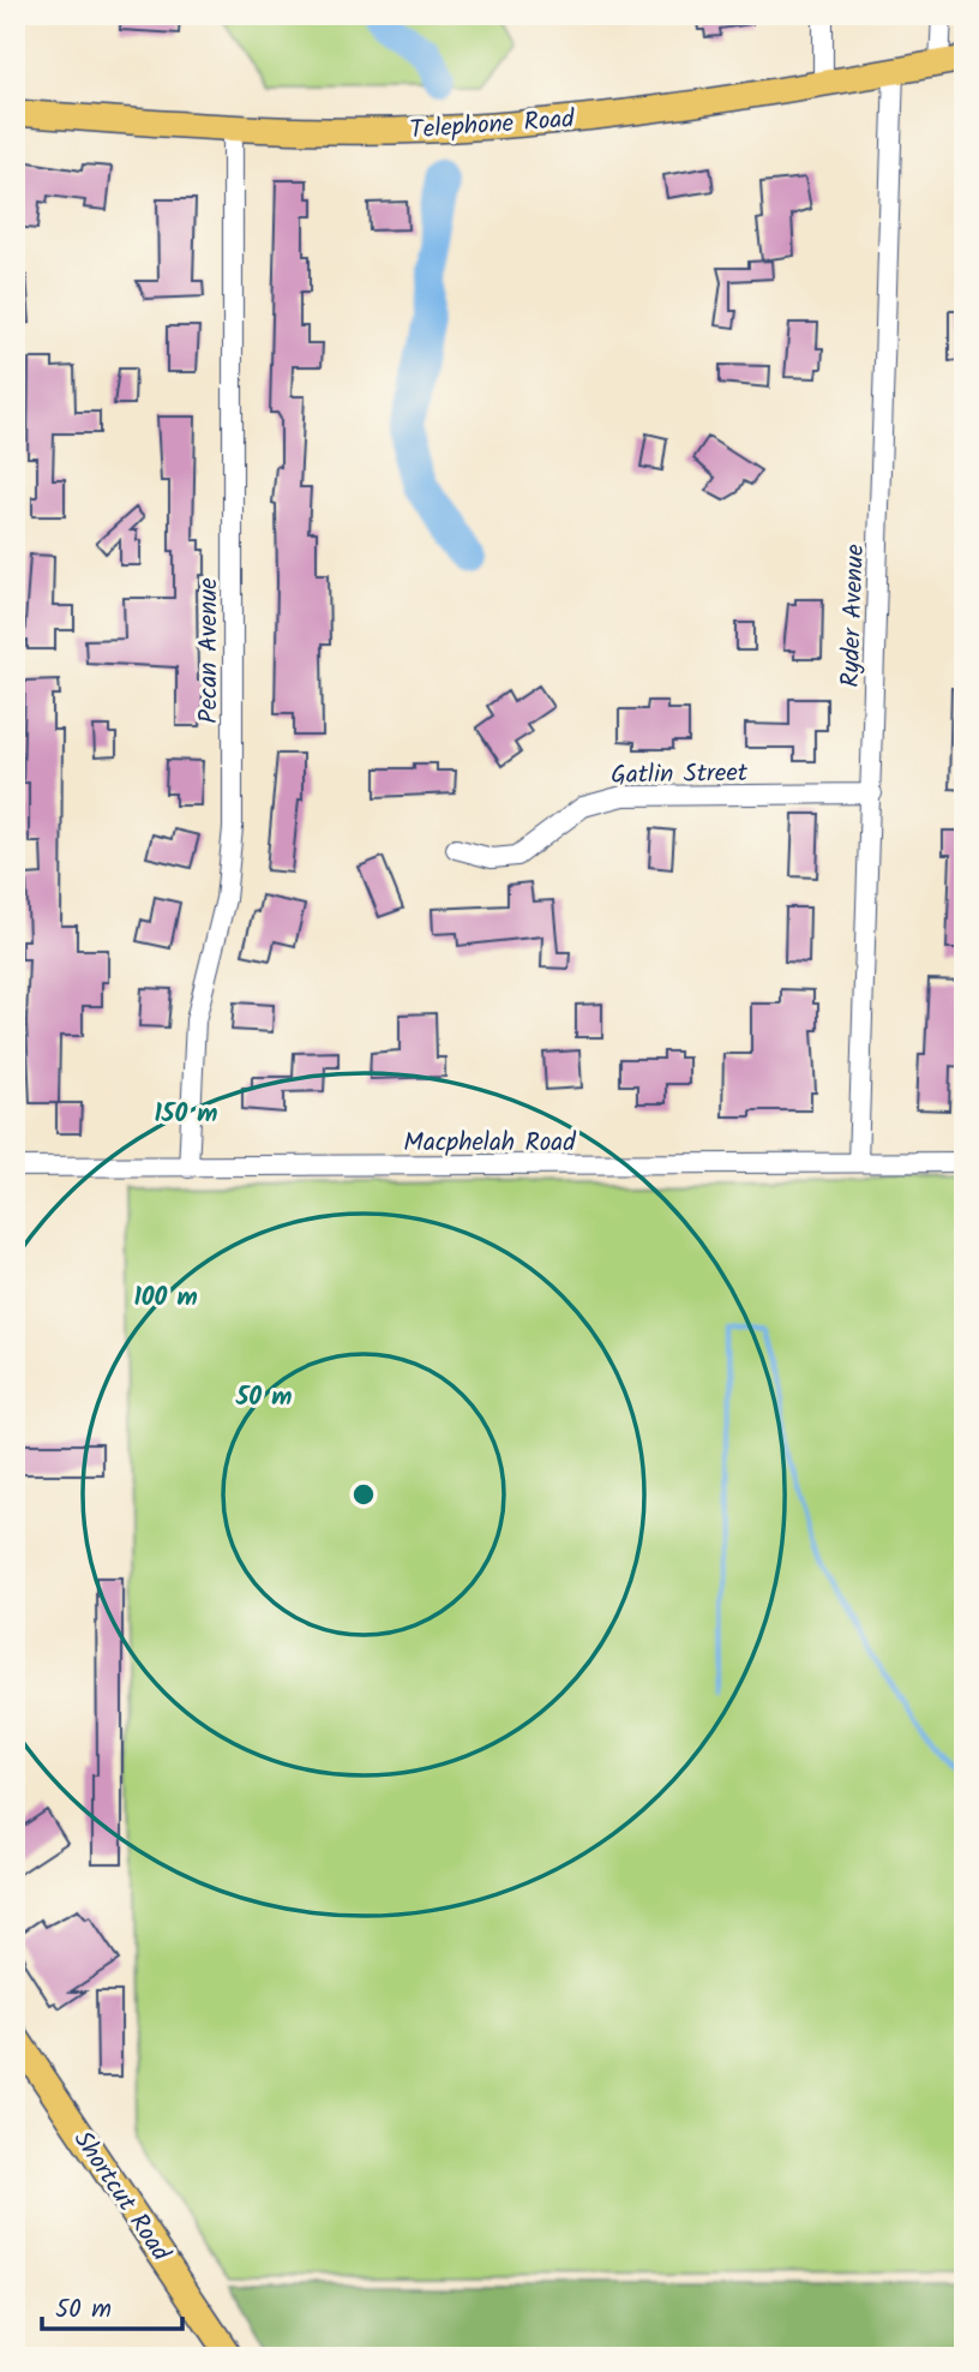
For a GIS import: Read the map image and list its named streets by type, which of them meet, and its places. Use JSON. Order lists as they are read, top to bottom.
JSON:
{
  "streets": {
    "main road": ["Telephone Road", "Shortcut Road"],
    "street": [
      "Ryder Avenue",
      "Pecan Avenue",
      "Gatlin Street",
      "Macphelah Road"
    ]
  },
  "crossings": [
    ["Telephone Road", "Ryder Avenue"],
    ["Telephone Road", "Pecan Avenue"],
    ["Ryder Avenue", "Gatlin Street"],
    ["Ryder Avenue", "Macphelah Road"],
    ["Pecan Avenue", "Macphelah Road"]
  ],
  "scale_bar": "50 m",
  "rings": ["150 m", "100 m", "50 m"]
}
